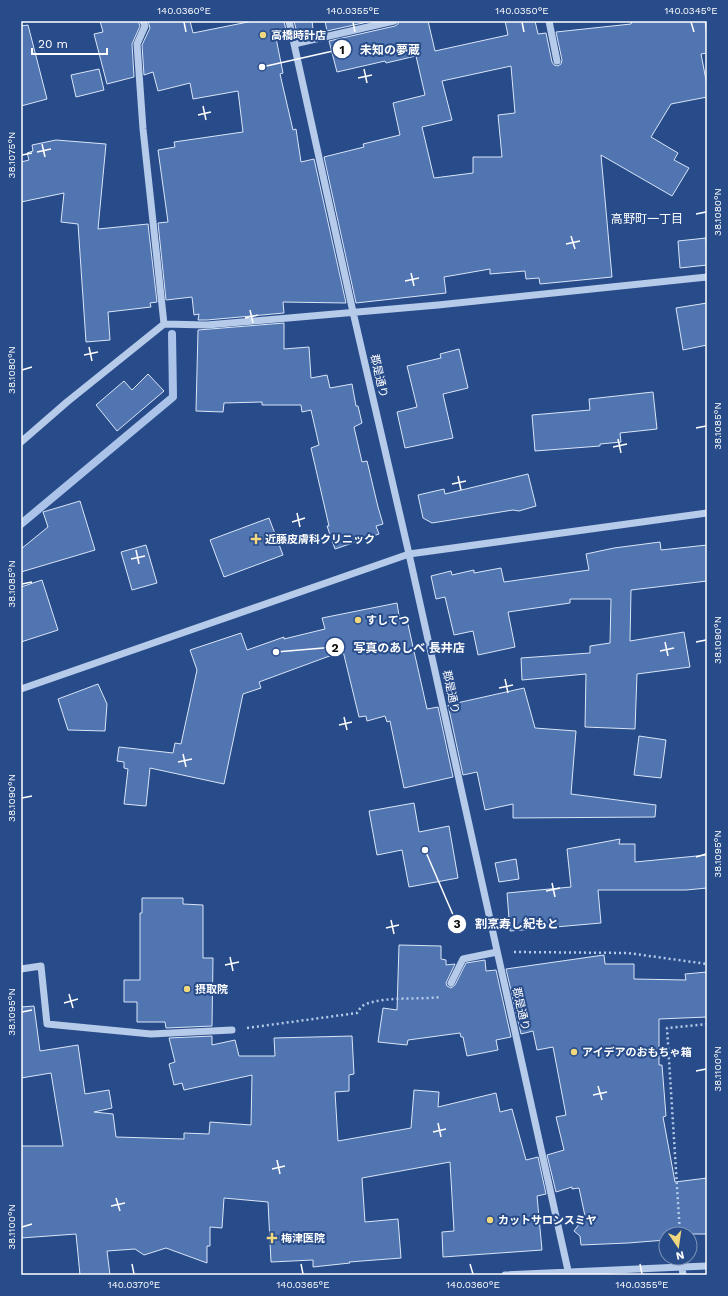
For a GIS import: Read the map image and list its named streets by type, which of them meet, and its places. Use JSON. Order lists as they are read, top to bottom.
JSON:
{
  "streets": {
    "street": ["郡是通り"]
  },
  "districts": ["高野町一丁目"],
  "places": {
    "other": [
      "高橋時計店",
      "未知の夢蔵",
      "すしてつ",
      "写真のあしべ 長井店",
      "割烹寿し紀もと",
      "摂取院",
      "アイデアのおもちゃ箱",
      "カットサロンスミヤ"
    ],
    "health": ["近藤皮膚科クリニック", "梅津医院"]
  },
  "scale_bar": "20 m",
  "north": "bottom",
  "coordinates": [
    "140.0360°E",
    "140.0355°E",
    "140.0350°E",
    "140.0345°E",
    "38.1075°N",
    "38.1080°N",
    "38.1085°N",
    "38.1090°N",
    "38.1095°N",
    "38.1100°N",
    "140.0370°E",
    "140.0365°E"
  ]
}
